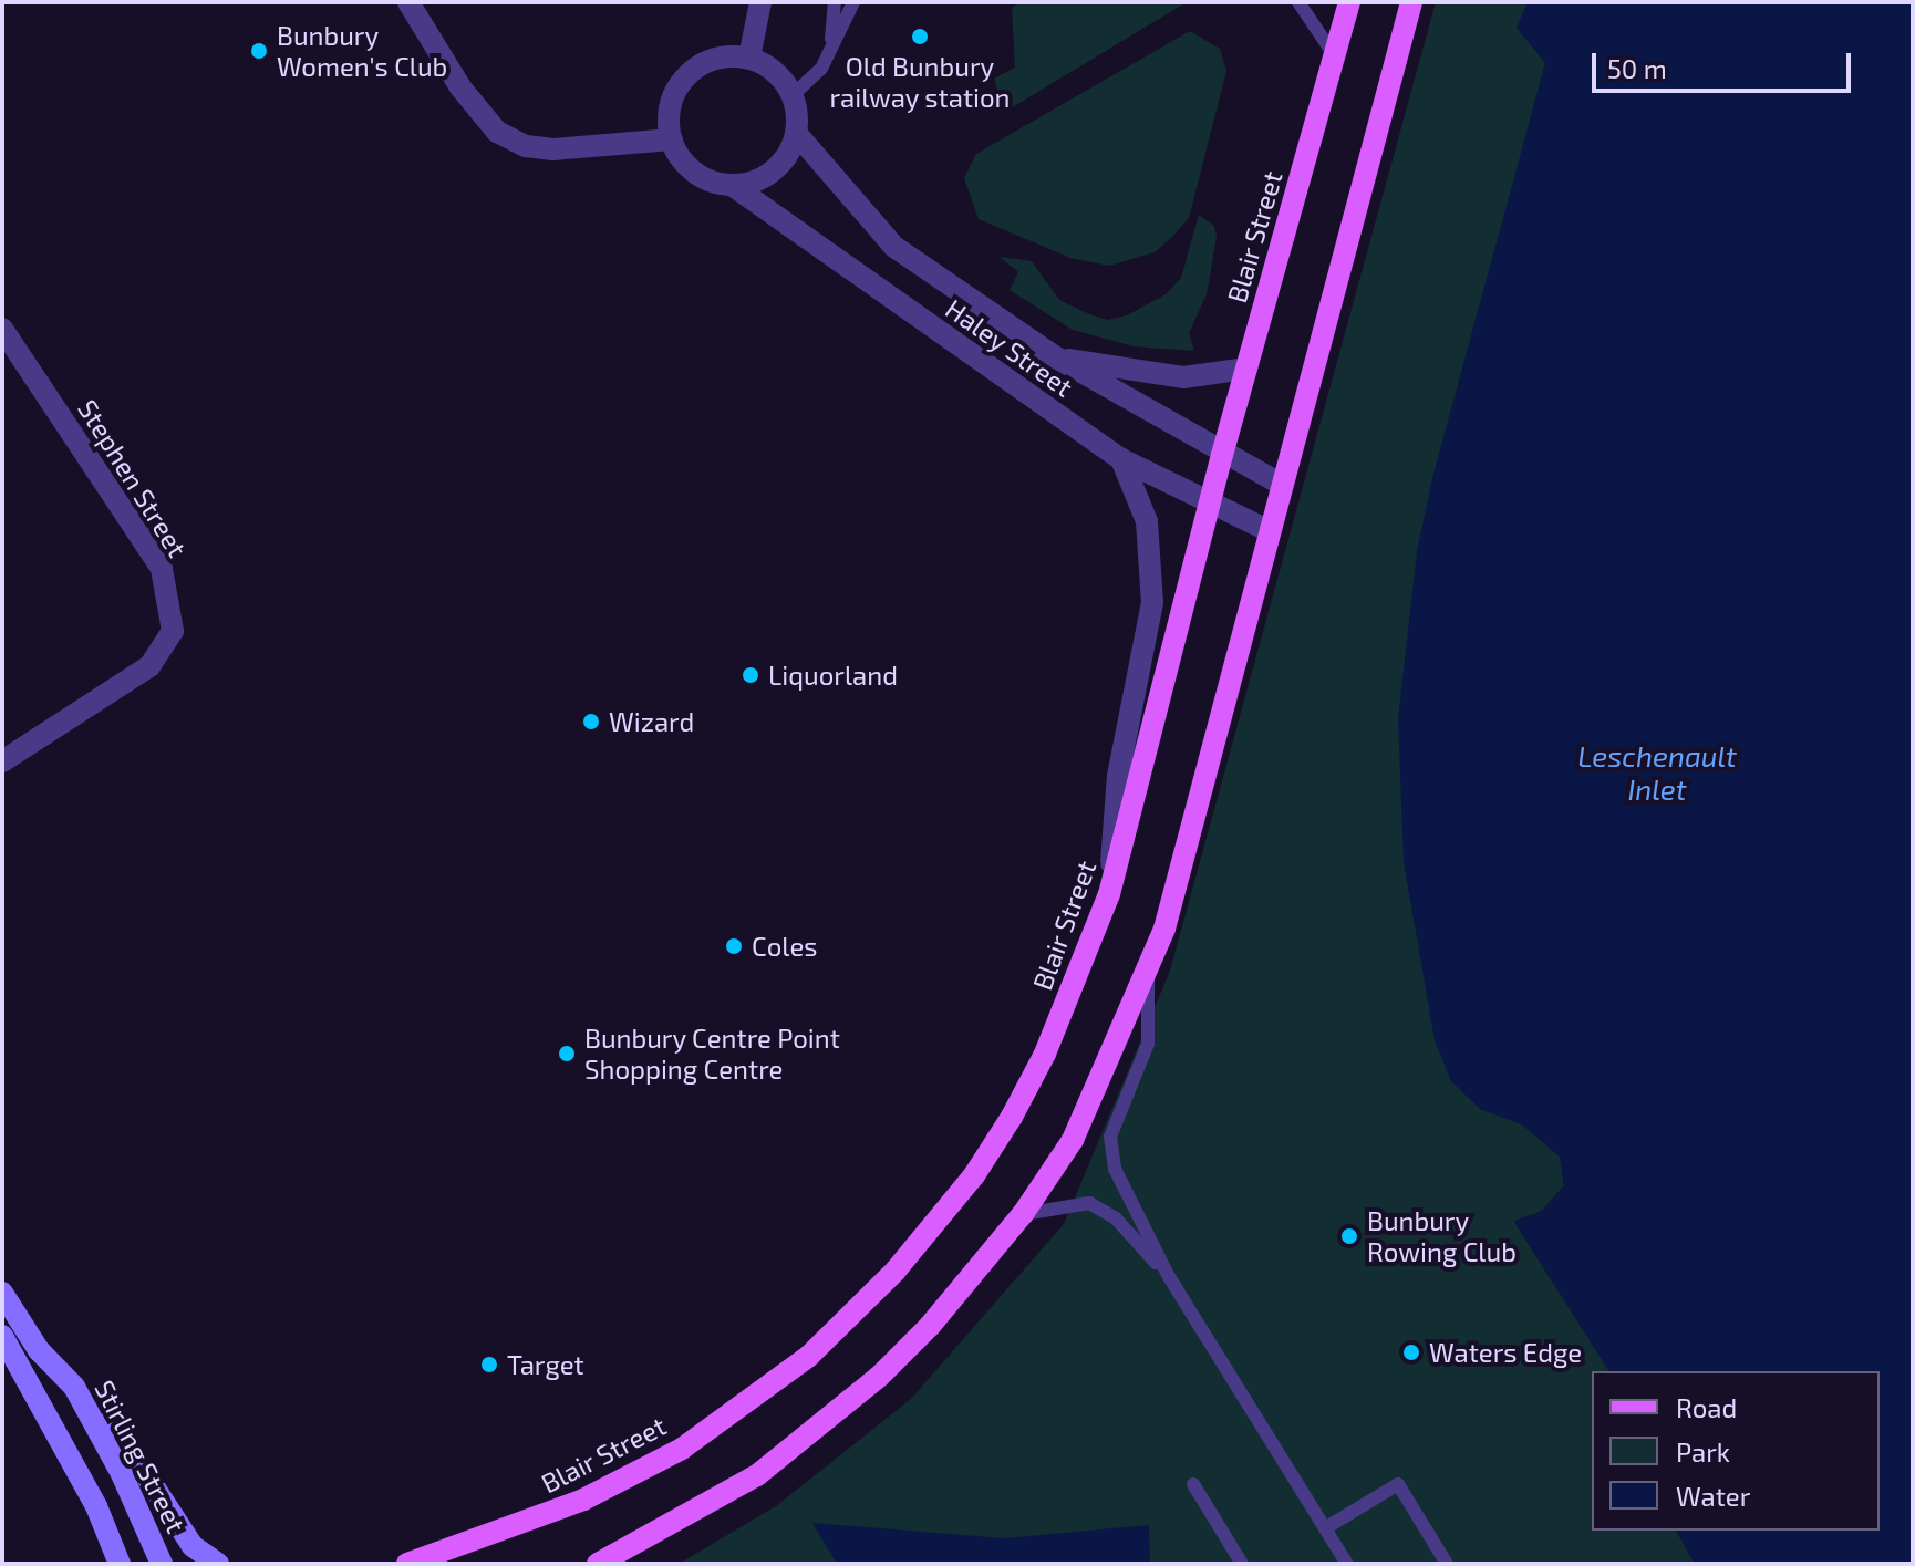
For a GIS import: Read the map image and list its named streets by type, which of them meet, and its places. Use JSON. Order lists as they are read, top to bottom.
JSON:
{
  "streets": {
    "main road": ["Blair Street", "Stirling Street"],
    "street": ["Haley Street", "Stephen Street"]
  },
  "crossings": [
    ["Blair Street", "Haley Street"]
  ],
  "water": ["Leschenault Inlet"],
  "places": [
    "Old Bunbury railway station",
    "Bunbury Women's Club",
    "Liquorland",
    "Wizard",
    "Coles",
    "Bunbury Centre Point Shopping Centre",
    "Bunbury Rowing Club",
    "Waters Edge",
    "Target"
  ],
  "legend": ["Road", "Park", "Water"],
  "scale_bar": "50 m"
}
